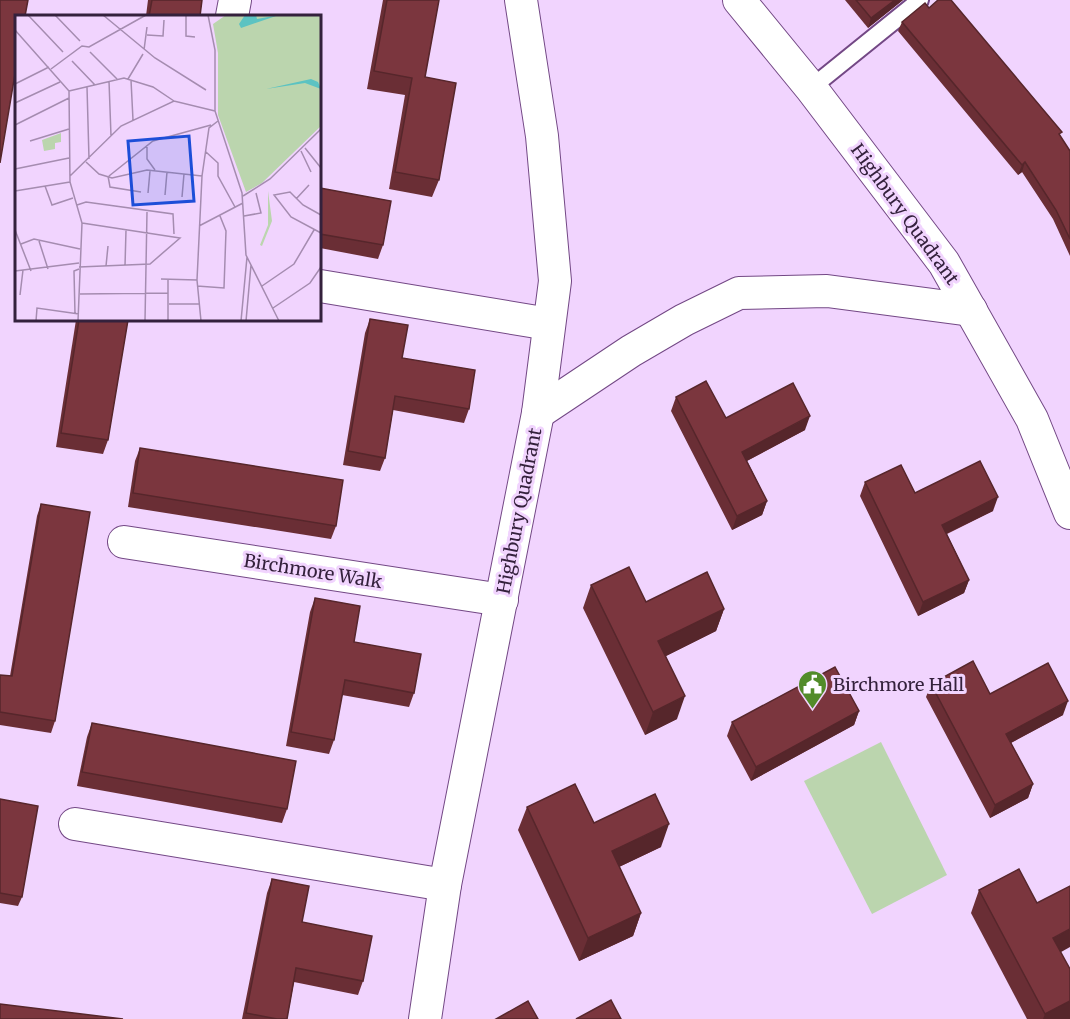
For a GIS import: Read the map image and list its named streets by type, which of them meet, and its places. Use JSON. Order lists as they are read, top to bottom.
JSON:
{
  "streets": {
    "street": ["Highbury Quadrant", "Birchmore Walk"]
  },
  "crossings": [
    ["Highbury Quadrant", "Birchmore Walk"]
  ],
  "places": {
    "public building": ["Birchmore Hall"]
  }
}
